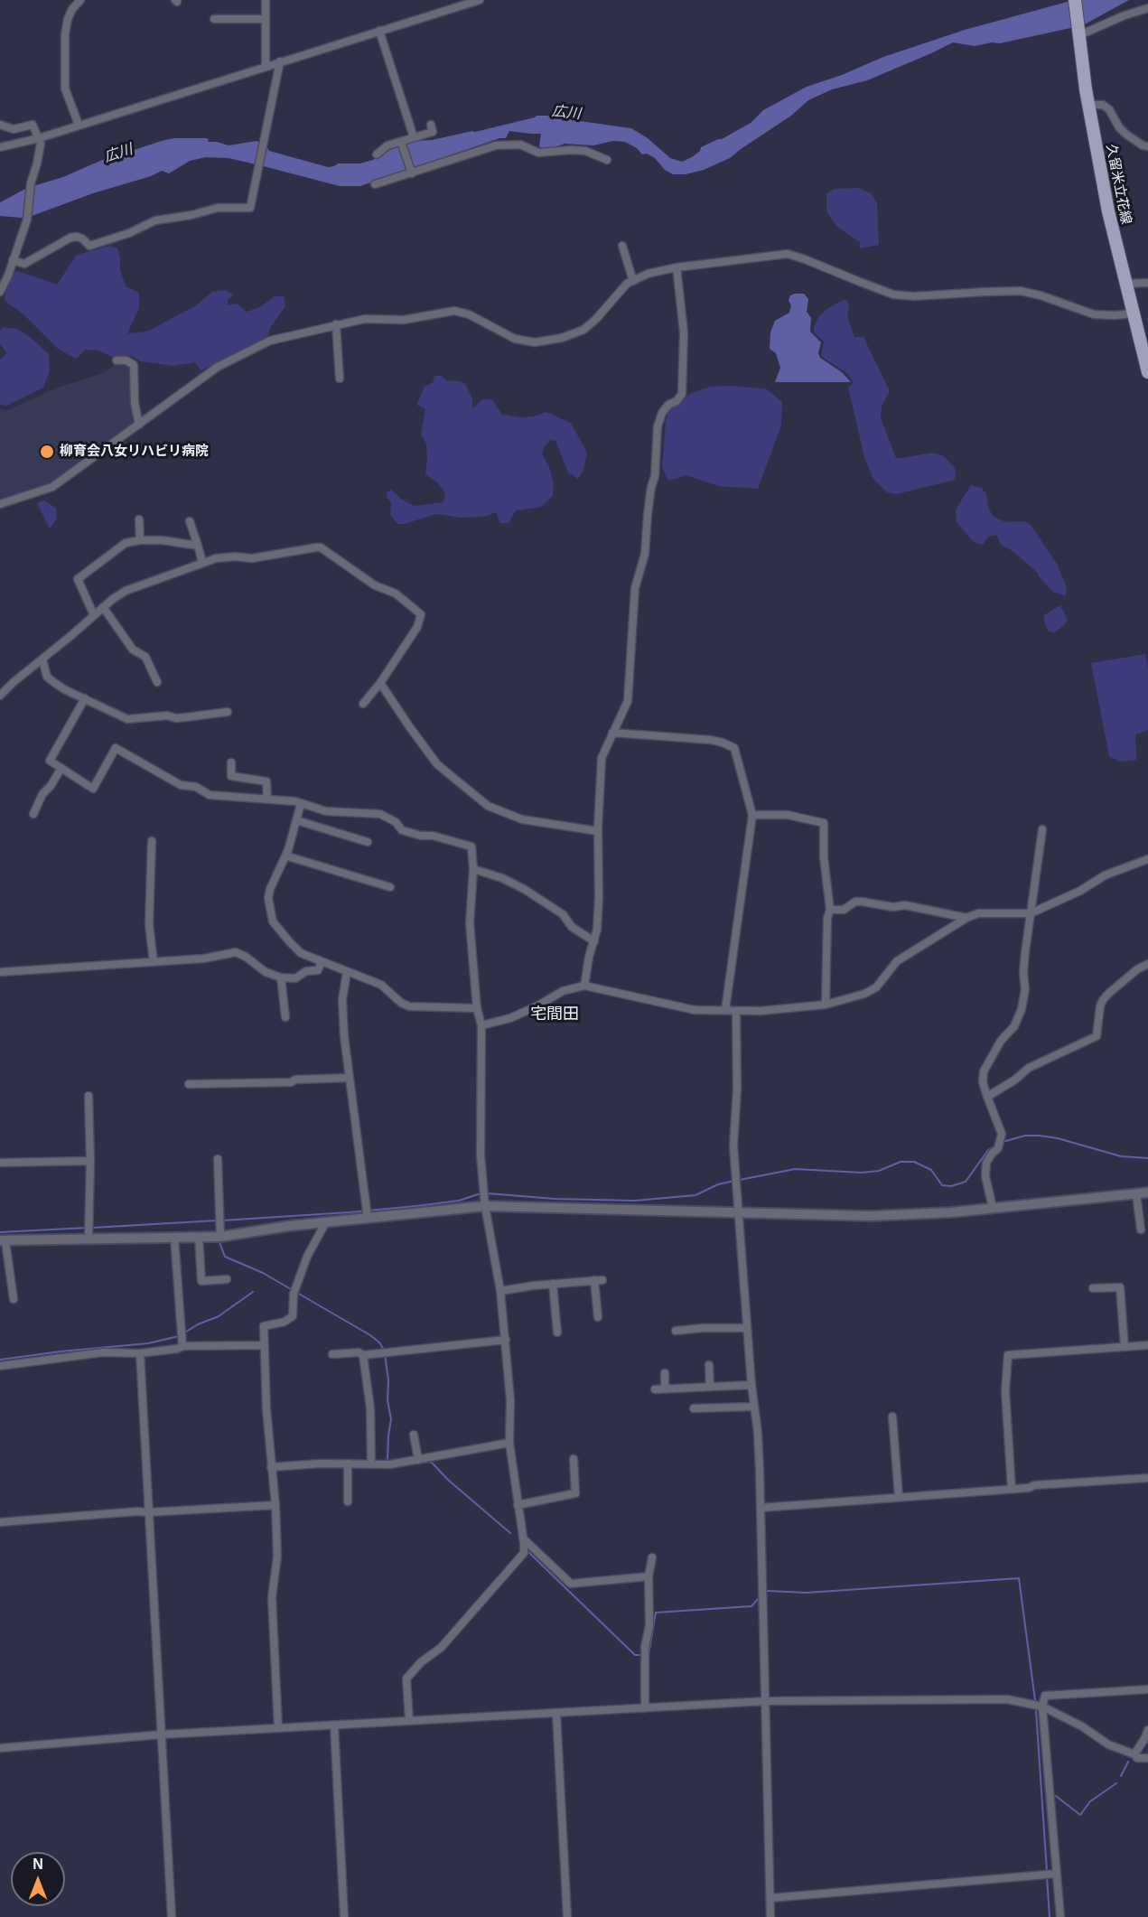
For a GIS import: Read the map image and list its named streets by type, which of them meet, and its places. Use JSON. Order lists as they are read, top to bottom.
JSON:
{
  "streets": {
    "main road": ["久留米立花線"]
  },
  "districts": ["宅間田"],
  "water": ["広川"],
  "places": ["柳育会八女リハビリ病院"],
  "north": "top"
}
